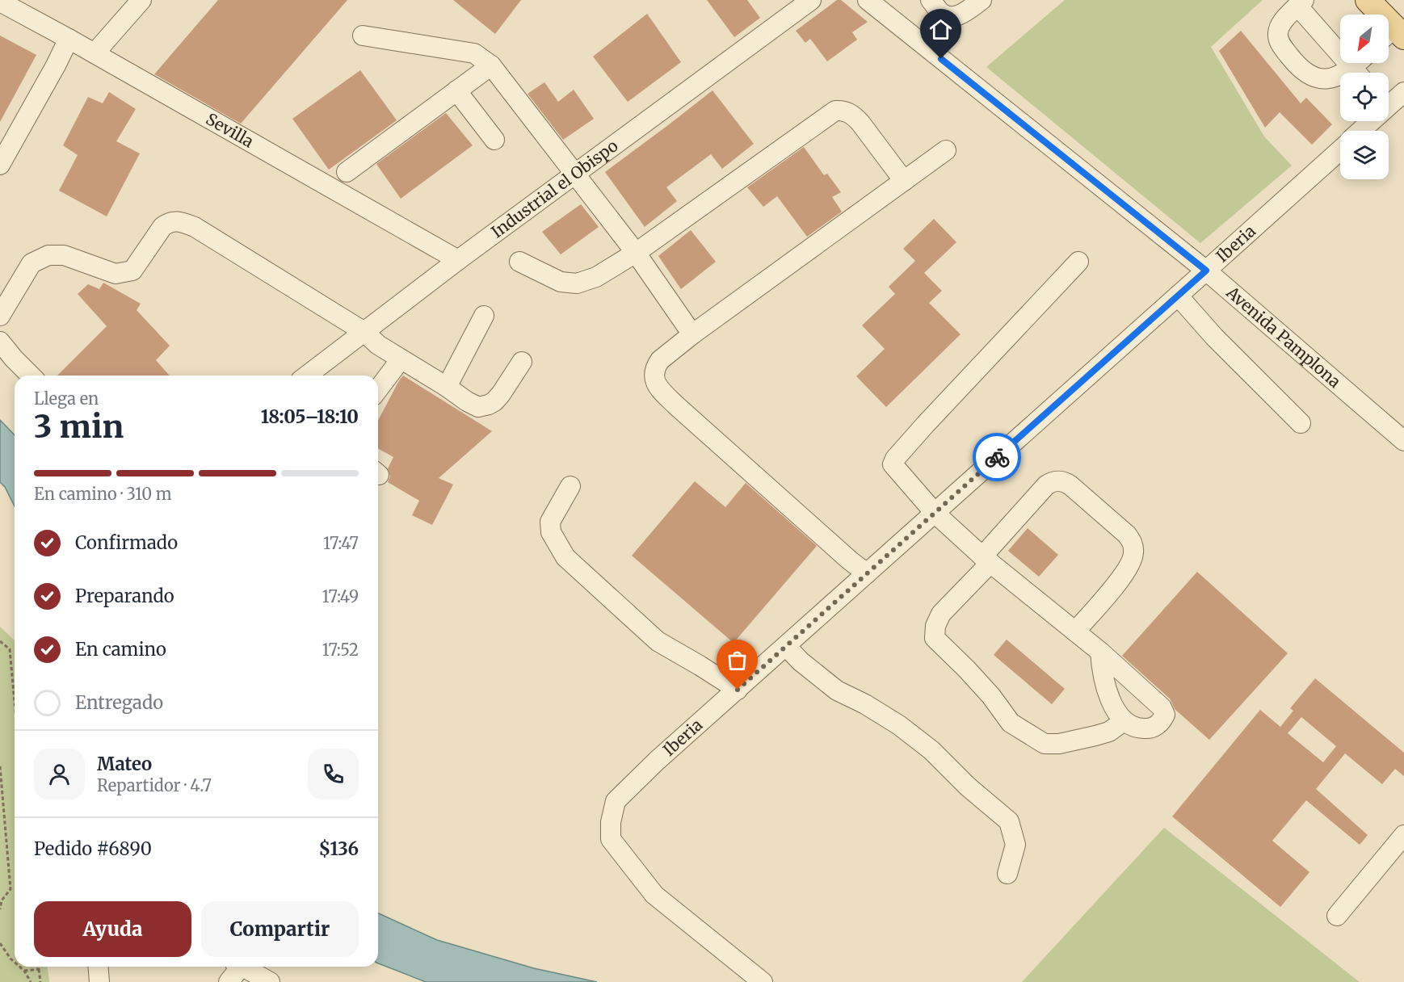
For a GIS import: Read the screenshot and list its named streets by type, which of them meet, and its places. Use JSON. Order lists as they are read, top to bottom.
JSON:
{
  "streets": {
    "street": [
      "Sevilla",
      "Industrial el Obispo",
      "Iberia",
      "Avenida Pamplona"
    ]
  },
  "crossings": [
    ["Sevilla", "Industrial el Obispo"],
    ["Iberia", "Avenida Pamplona"]
  ],
  "north": "bottom left",
  "page": {
    "heading": ["3 min", "Llega en", "18:05–18:10"],
    "panel": [
      "Mateo",
      "Repartidor · 4.7",
      "Pedido #6890",
      "$136"
    ],
    "bar": "En camino · 310 m",
    "list": [
      ["Confirmado", "17:47"],
      ["Preparando", "17:49"],
      ["En camino", "17:52"],
      "Entregado"
    ],
    "buttons": ["Ayuda", "Compartir"]
  }
}
